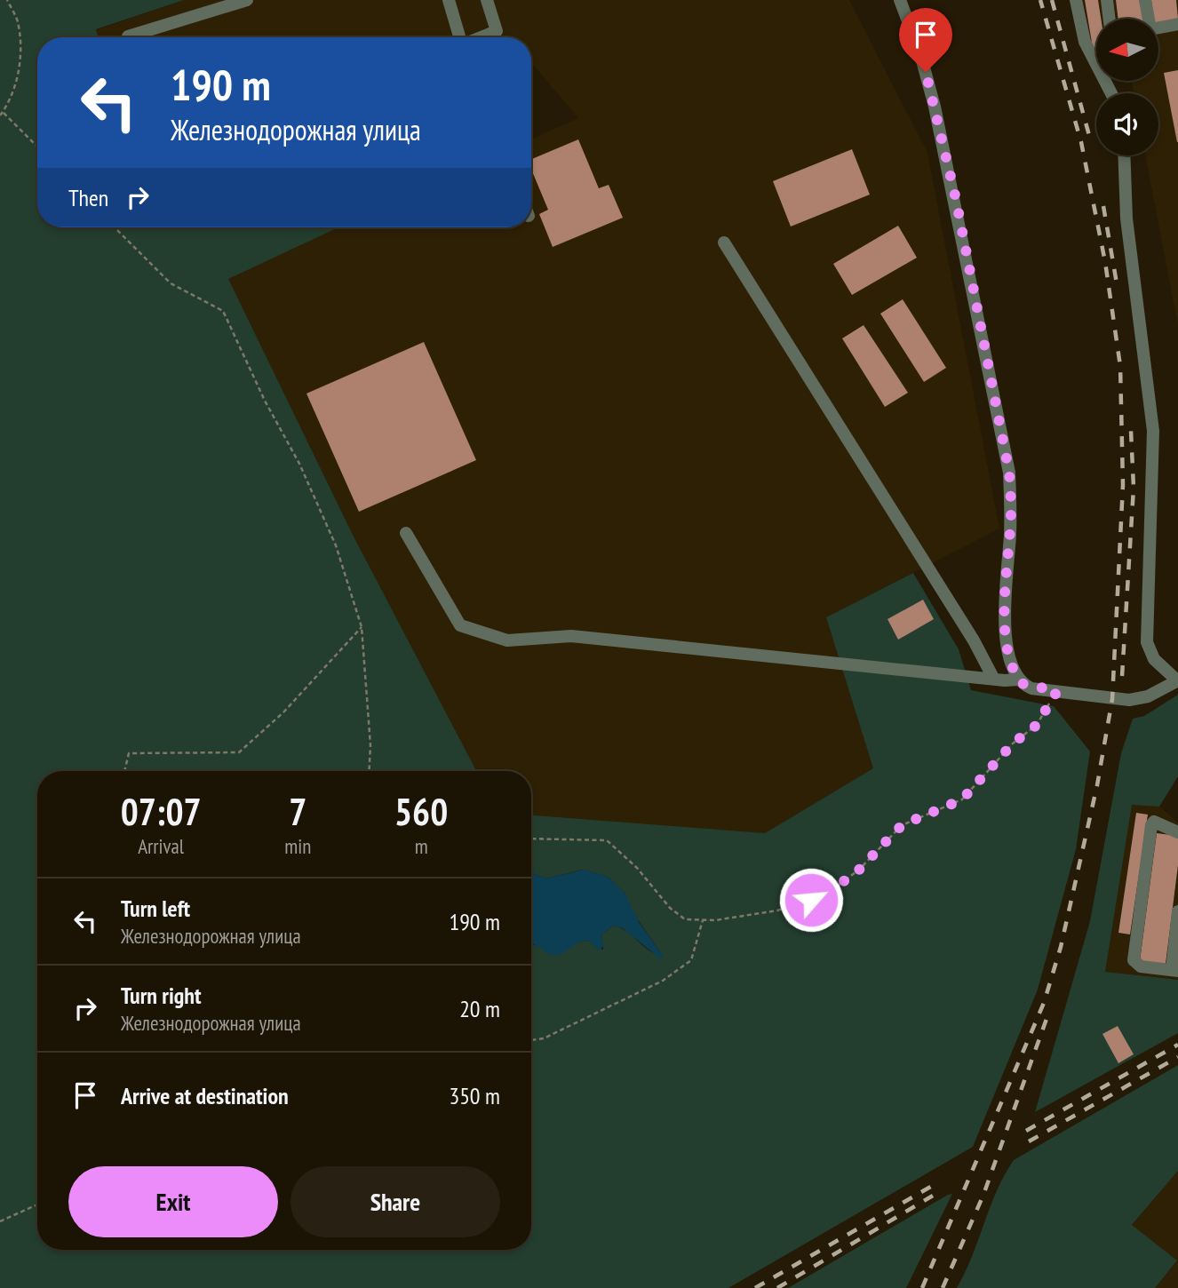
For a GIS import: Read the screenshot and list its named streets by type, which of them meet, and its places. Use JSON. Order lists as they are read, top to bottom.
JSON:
{
  "north": "left",
  "page": {
    "turn": ["190 m", "Железнодорожная улица"],
    "then": "Then",
    "eta": [
      "07:07",
      "Arrival",
      "7",
      "min",
      "560",
      "m"
    ],
    "list": [
      {
        "name": "Turn left",
        "note": "Железнодорожная улица",
        "value": "190 m"
      },
      {
        "name": "Turn right",
        "note": "Железнодорожная улица",
        "value": "20 m"
      },
      {
        "name": "Arrive at destination",
        "value": "350 m"
      }
    ],
    "buttons": ["Exit", "Share"]
  }
}
